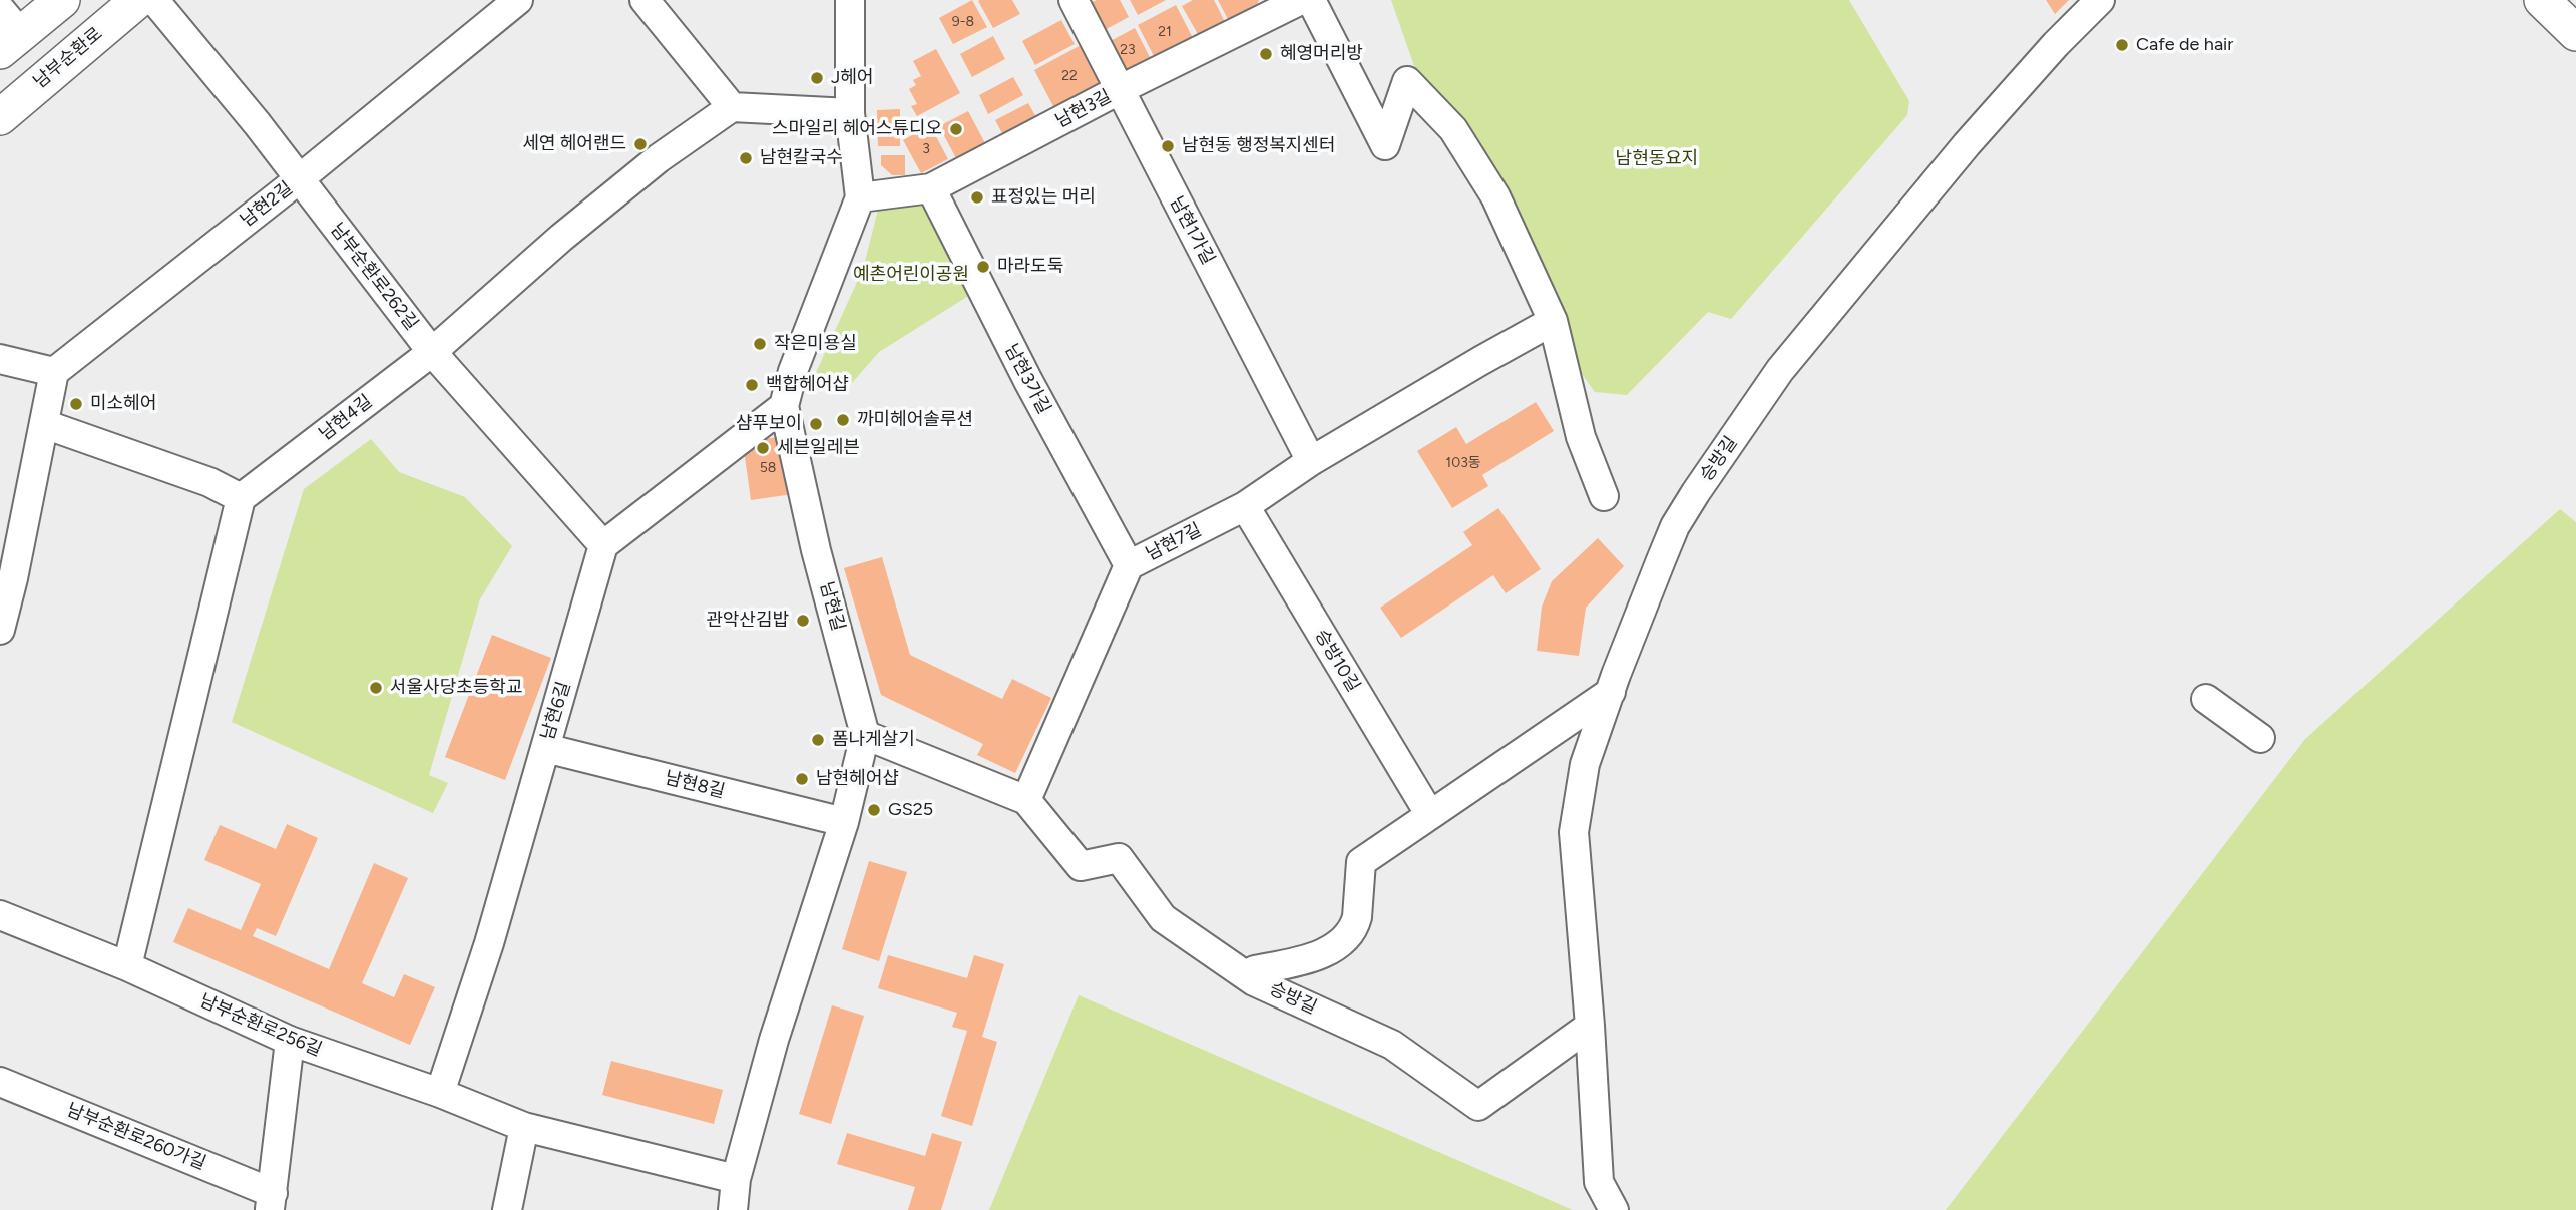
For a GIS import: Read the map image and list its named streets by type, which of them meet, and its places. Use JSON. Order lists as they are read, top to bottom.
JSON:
{
  "streets": {
    "main road": ["남부순환로"],
    "street": [
      "남현3길",
      "남현2길",
      "남현1가길",
      "남부순환로262길",
      "남현3가길",
      "남현4길",
      "승방길",
      "남현7길",
      "남현길",
      "승방10길",
      "남현6길",
      "남현8길",
      "남부순환로256길",
      "남부순환로260가길"
    ]
  },
  "crossings": [
    ["남현3길", "남현1가길"],
    ["남현3길", "남현3가길"],
    ["남현3길", "남현길"],
    ["남현2길", "남부순환로262길"],
    ["남현1가길", "남현7길"],
    ["남부순환로262길", "남현4길"],
    ["남부순환로262길", "남현6길"],
    ["남현3가길", "남현7길"],
    ["승방길", "남현7길"],
    ["남현7길", "승방10길"],
    ["남현길", "남현8길"],
    ["남현길", "남부순환로256길"],
    ["남현6길", "남현8길"],
    ["남현6길", "남부순환로256길"]
  ],
  "parks": ["남현동요지", "예촌어린이공원"],
  "places": [
    "Cafe de hair",
    "혜영머리방",
    "J헤어",
    "스마일리 헤어스튜디오",
    "세연 헤어랜드",
    "남현동 행정복지센터",
    "남현칼국수",
    "표정있는 머리",
    "마라도둑",
    "작은미용실",
    "백합헤어샵",
    "미소헤어",
    "까미헤어솔루션",
    "샴푸보이",
    "세븐일레븐",
    "관악산김밥",
    "서울사당초등학교",
    "폼나게살기",
    "남현헤어샵",
    "GS25"
  ],
  "house_numbers": [
    "9-8",
    "21",
    "23",
    "22",
    "3",
    "103동",
    "58"
  ]
}
